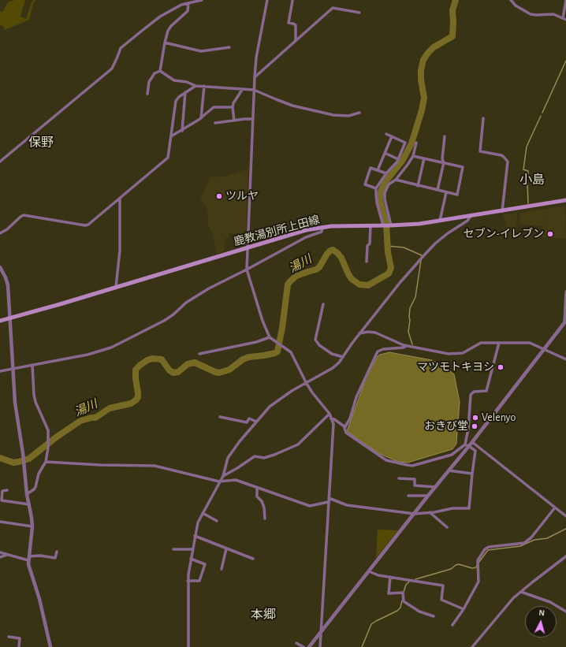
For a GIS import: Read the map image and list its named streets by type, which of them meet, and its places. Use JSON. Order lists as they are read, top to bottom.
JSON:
{
  "streets": {
    "main road": ["鹿教湯別所上田線"]
  },
  "districts": ["保野", "小島", "本郷"],
  "water": ["湯川"],
  "places": [
    "ツルヤ",
    "セブン-イレブン",
    "マツモトキヨシ",
    "Velenyo",
    "おきび堂"
  ],
  "north": "top"
}
